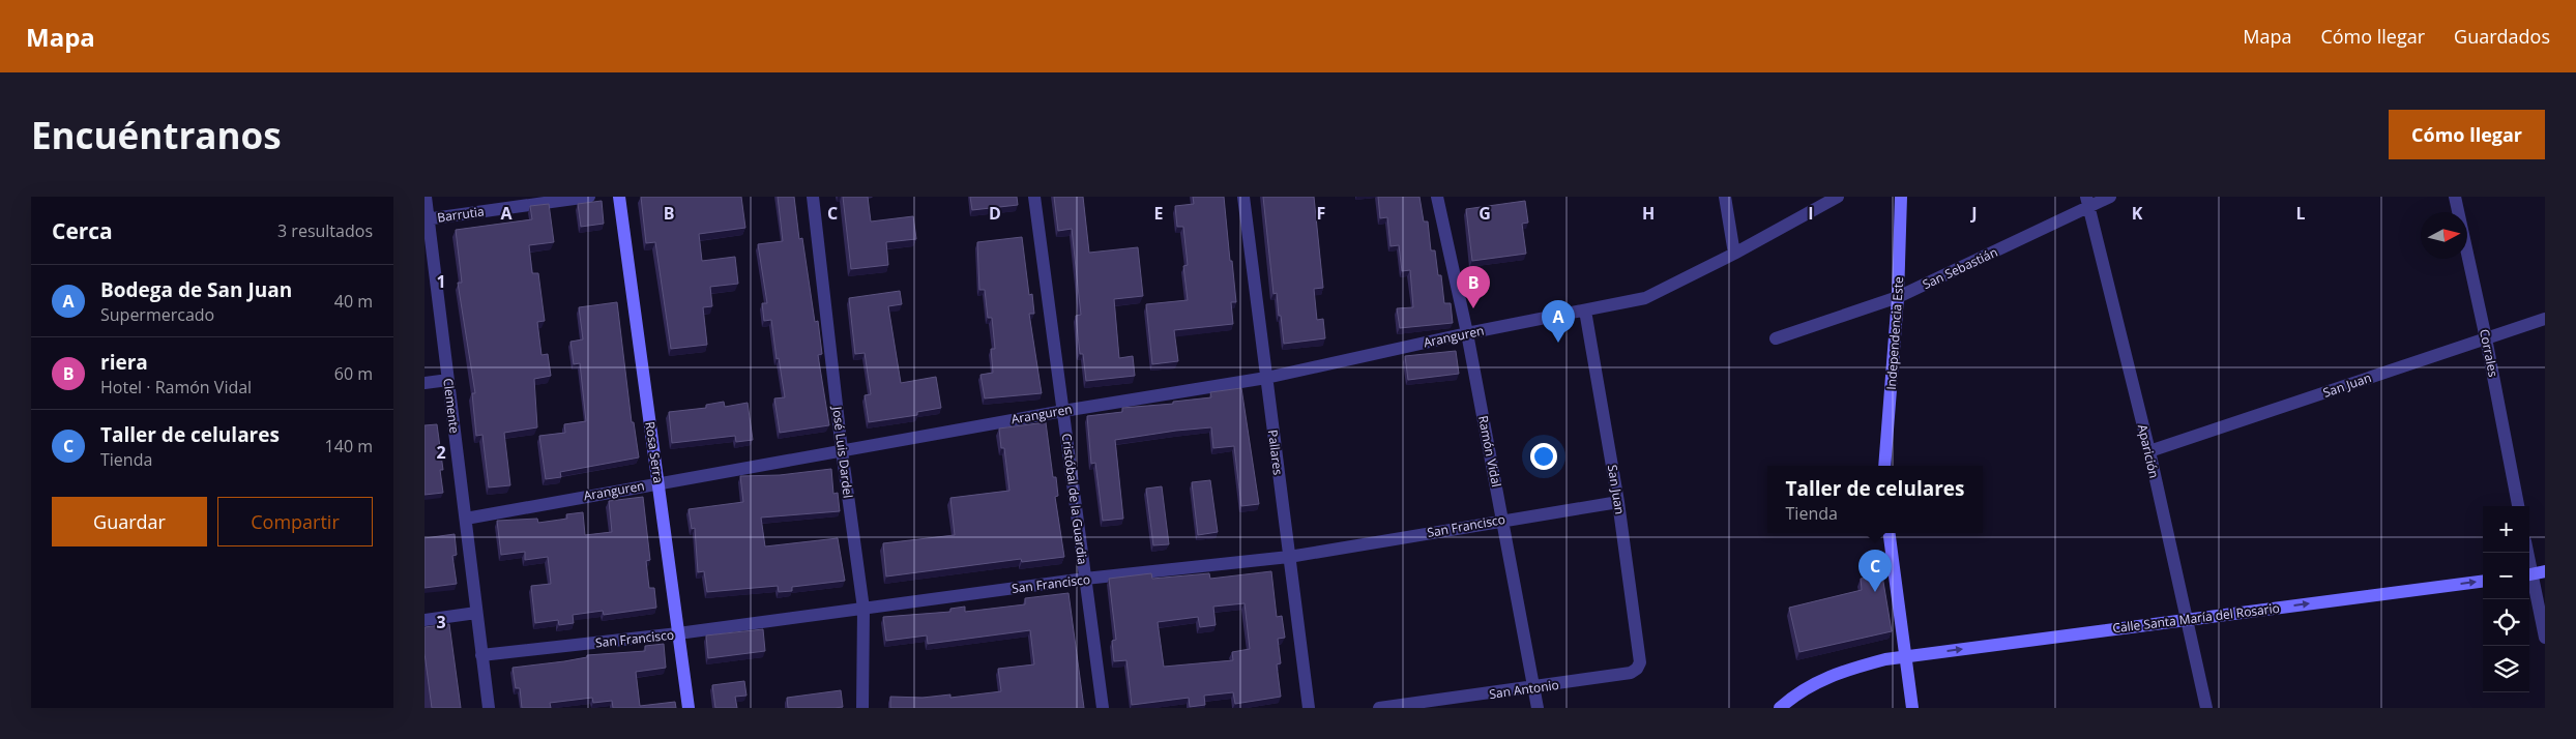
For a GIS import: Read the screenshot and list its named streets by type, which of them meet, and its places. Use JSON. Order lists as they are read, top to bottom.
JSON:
{
  "streets": {
    "street": [
      "Barrutia",
      "San Sebastián",
      "Independencia Este",
      "Aranguren",
      "Corrales",
      "San Juan",
      "Clemente",
      "Ramón Vidal",
      "Aparición",
      "Rosa Serra",
      "José Luis Dardel",
      "Pallares",
      "Cristóbal de la Guardia",
      "San Francisco",
      "Calle Santa María del Rosario",
      "San Antonio"
    ]
  },
  "crossings": [
    ["Barrutia", "Clemente"],
    ["San Sebastián", "Independencia Este"],
    ["San Sebastián", "Aparición"],
    ["Aranguren", "San Juan"],
    ["Aranguren", "Clemente"],
    ["Aranguren", "Ramón Vidal"],
    ["Aranguren", "Rosa Serra"],
    ["Aranguren", "José Luis Dardel"],
    ["Aranguren", "Pallares"],
    ["Aranguren", "Cristóbal de la Guardia"],
    ["Corrales", "San Juan"],
    ["San Juan", "Aparición"],
    ["San Juan", "San Francisco"],
    ["San Juan", "San Antonio"],
    ["Clemente", "San Francisco"],
    ["Ramón Vidal", "San Francisco"],
    ["Ramón Vidal", "San Antonio"],
    ["Aparición", "Calle Santa María del Rosario"],
    ["Rosa Serra", "San Francisco"],
    ["José Luis Dardel", "San Francisco"],
    ["Pallares", "San Francisco"],
    ["Cristóbal de la Guardia", "San Francisco"]
  ],
  "one_way": ["Calle Santa María del Rosario"],
  "north": "right",
  "page": {
    "header": "Mapa",
    "nav": ["Mapa", "Cómo llegar", "Guardados"],
    "buttons": [
      "Cómo llegar",
      ["Guardar", "Compartir"]
    ],
    "title": "Encuéntranos",
    "heading": ["Cerca", "3 resultados"],
    "list": [
      {
        "mark": "A",
        "name": "Bodega de San Juan",
        "note": "Supermercado",
        "value": "40 m"
      },
      {
        "mark": "B",
        "name": "riera",
        "note": "Hotel · Ramón Vidal",
        "value": "60 m"
      },
      {
        "mark": "C",
        "name": "Taller de celulares",
        "note": "Tienda",
        "value": "140 m"
      }
    ],
    "pins": ["B", "A", "C"],
    "popup": ["Taller de celulares", "Tienda"],
    "map_buttons": ["+", "−"]
  },
  "grid": {
    "columns": [
      "A",
      "B",
      "C",
      "D",
      "E",
      "F",
      "G",
      "H",
      "I",
      "J",
      "K",
      "L"
    ],
    "rows": ["1", "2", "3"]
  }
}
